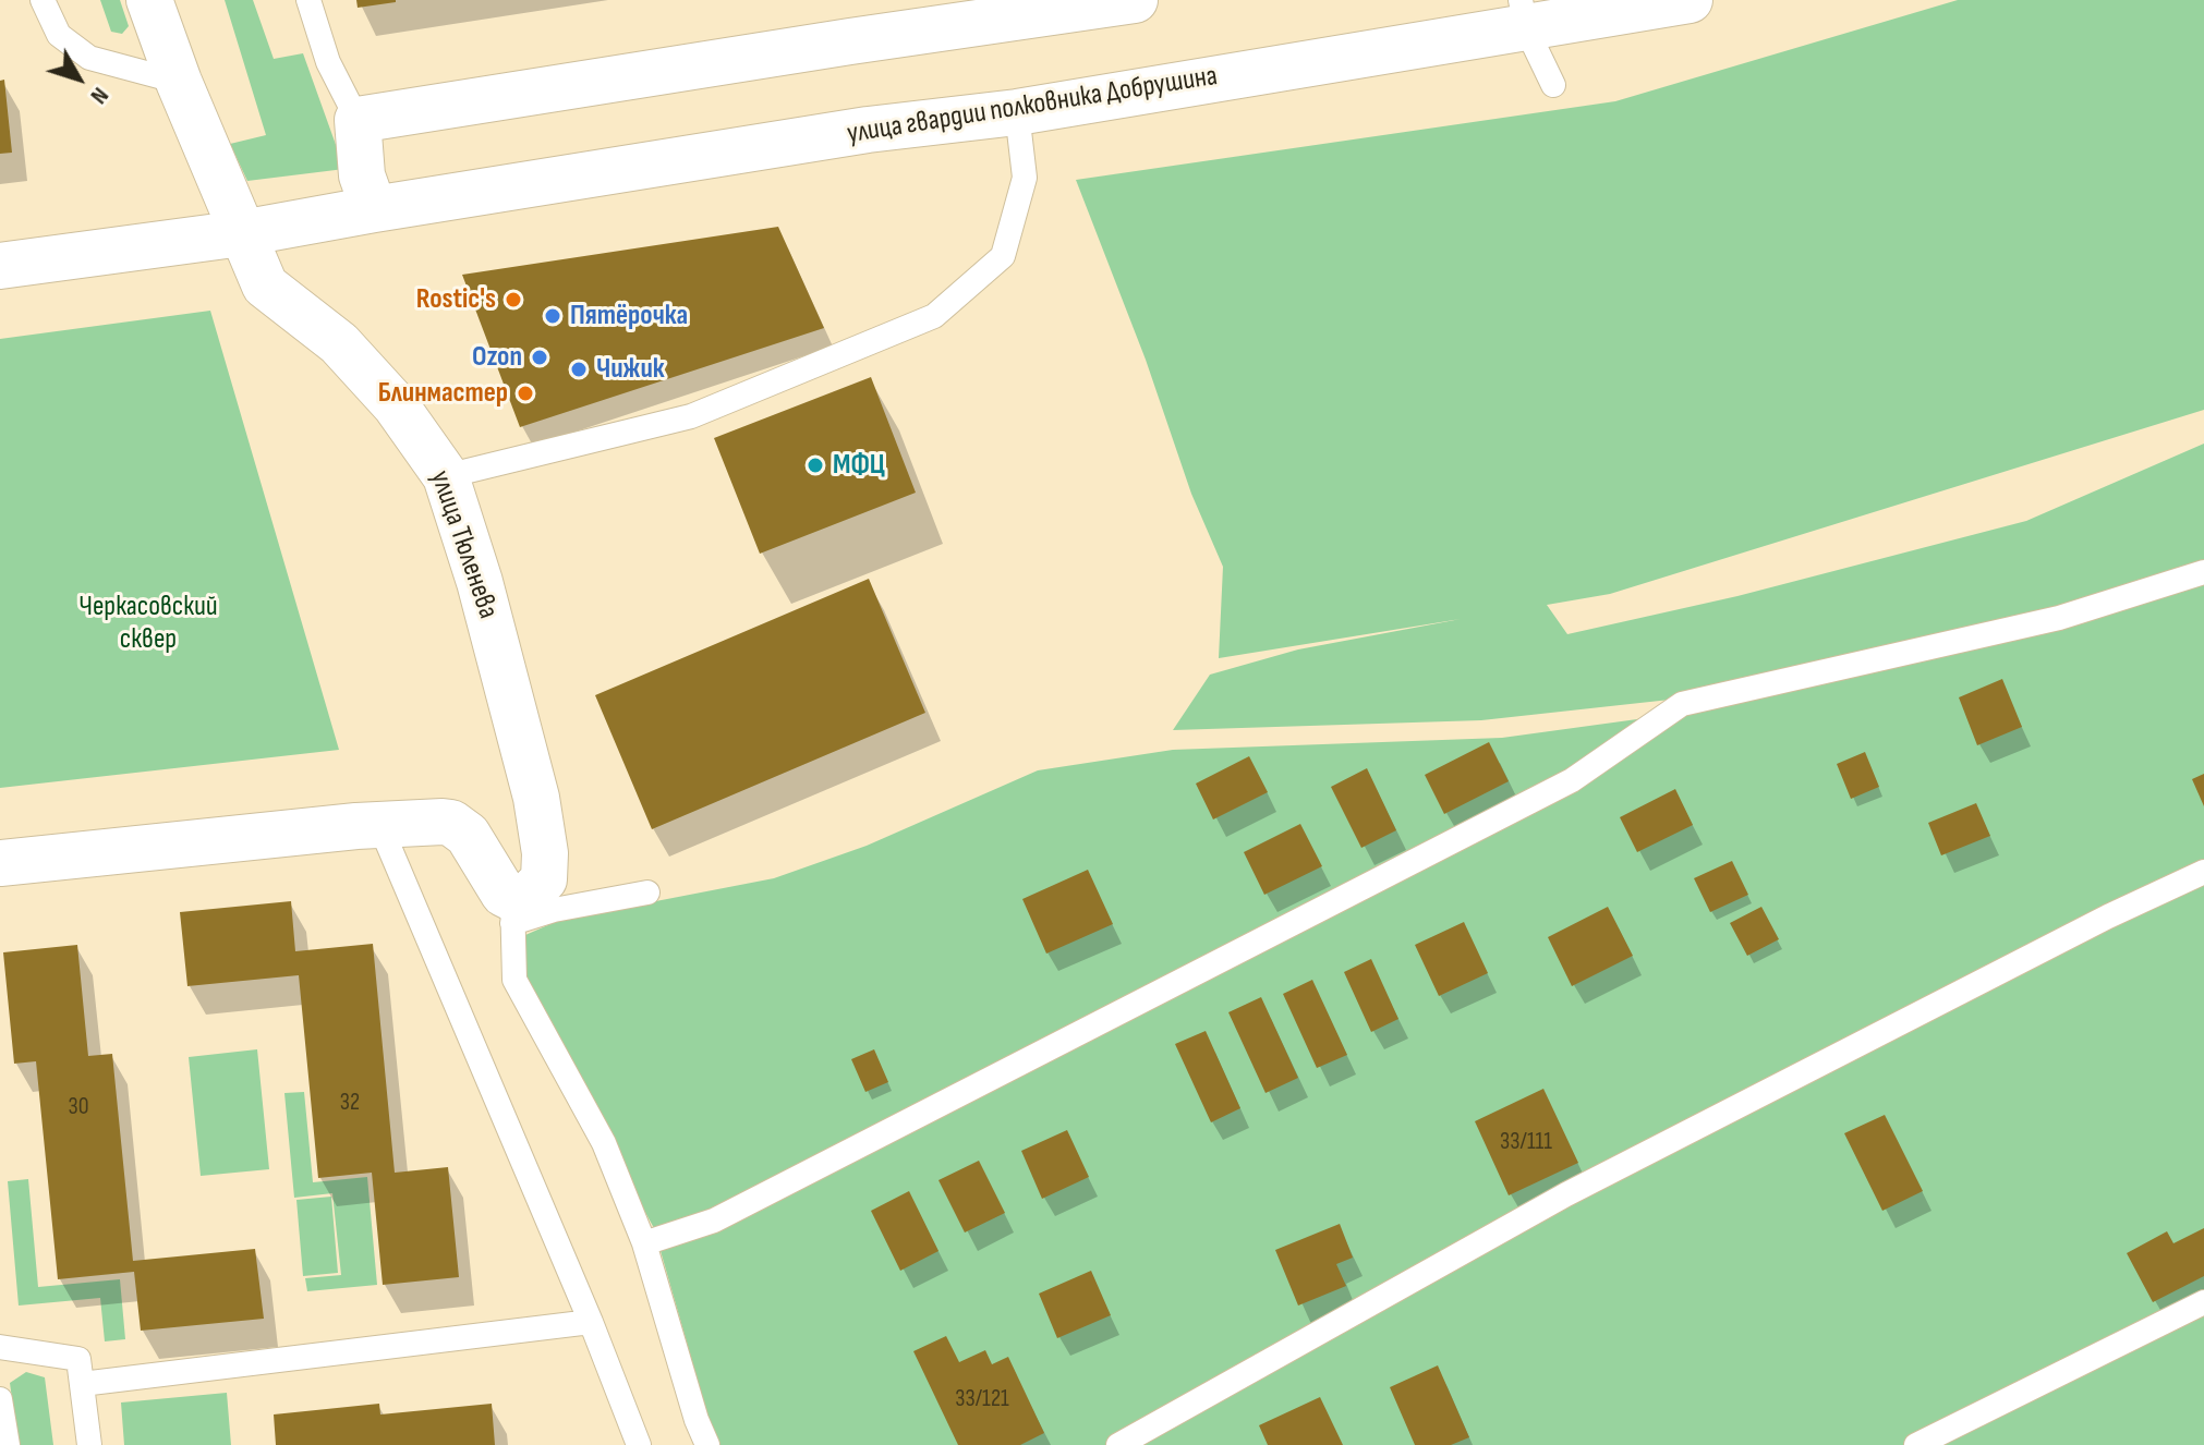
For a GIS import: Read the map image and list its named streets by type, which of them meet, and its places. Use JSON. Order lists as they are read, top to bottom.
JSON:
{
  "streets": {
    "street": ["улица гвардии полковника Добрушина", "улица Тюленева"]
  },
  "crossings": [
    ["улица гвардии полковника Добрушина", "улица Тюленева"]
  ],
  "parks": ["Черкасовский сквер"],
  "places": [
    "Rostic's",
    "Пятёрочка",
    "Ozon",
    "Чижик",
    "Блинмастер",
    "МФЦ"
  ],
  "house_numbers": [
    "32",
    "30",
    "33/111",
    "33/121"
  ],
  "north": "bottom right"
}
